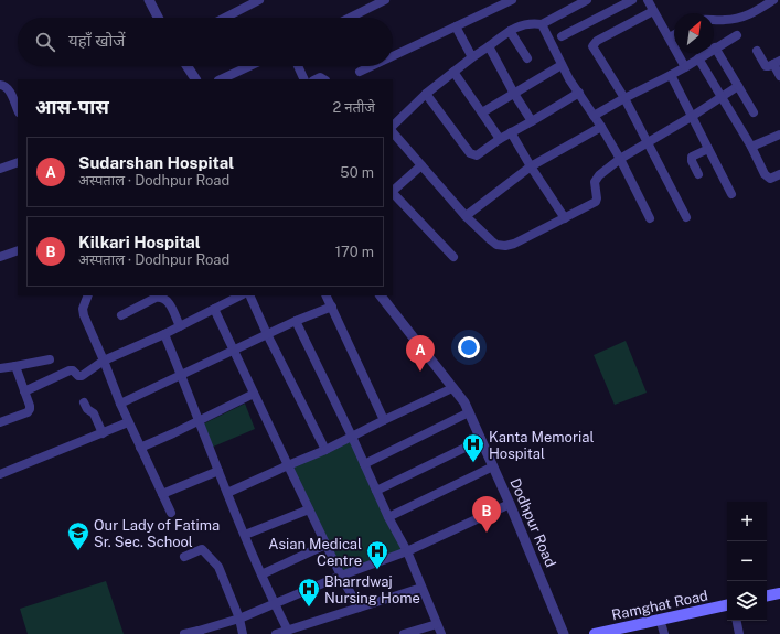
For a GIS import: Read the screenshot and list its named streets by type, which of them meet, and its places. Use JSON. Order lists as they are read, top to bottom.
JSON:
{
  "streets": {
    "main road": ["Ramghat Road"],
    "street": ["Dodhpur Road"]
  },
  "places": {
    "hospital": ["Kanta Memorial Hospital", "Asian Medical Centre", "Bharrdwaj Nursing Home"],
    "school or university": ["Our Lady of Fatima Sr. Sec. School"]
  },
  "north": "top right",
  "page": {
    "search": "यहाँ खोजें",
    "heading": ["आस-पास", "2 नतीजे"],
    "list": [
      {
        "mark": "A",
        "name": "Sudarshan Hospital",
        "note": "अस्पताल · Dodhpur Road",
        "value": "50 m"
      },
      {
        "mark": "B",
        "name": "Kilkari Hospital",
        "note": "अस्पताल · Dodhpur Road",
        "value": "170 m"
      }
    ],
    "pins": ["A", "B"],
    "map_buttons": ["+", "−"]
  }
}
